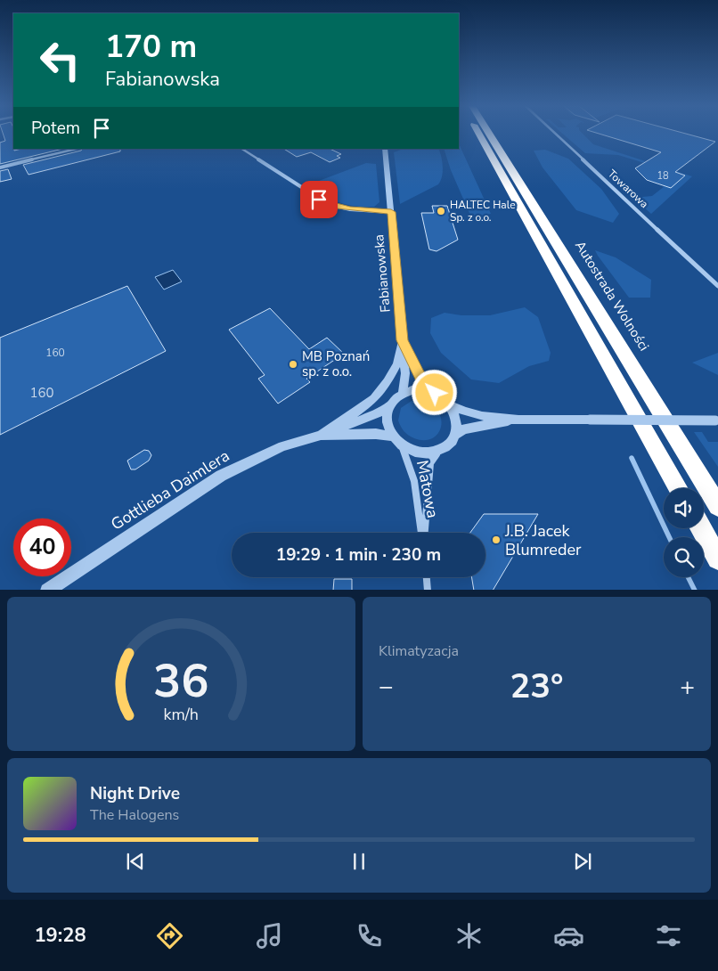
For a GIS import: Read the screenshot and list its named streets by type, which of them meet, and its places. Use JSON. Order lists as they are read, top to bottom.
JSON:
{
  "streets": {
    "highway": ["Autostrada Wolności"],
    "street": [
      "Towarowa",
      "Fabianowska",
      "Matowa",
      "Gottlieba Daimlera"
    ]
  },
  "crossings": [
    ["Fabianowska", "Matowa"],
    ["Fabianowska", "Gottlieba Daimlera"],
    ["Matowa", "Gottlieba Daimlera"]
  ],
  "places": ["HALTEC Hale Sp. z o.o.", "MB Poznań sp. z o.o.", "J.B. Jacek Blumreder"],
  "house_numbers": ["18", "160", "160"],
  "page": {
    "turn": ["170 m", "Fabianowska"],
    "then": "Potem",
    "limit": "40",
    "trip": "19:29 · 1 min · 230 m",
    "tile": "Klimatyzacja",
    "heat": ["−", "23°", "+"],
    "song": ["Night Drive", "The Halogens"],
    "tabs": "19:28",
    "gauge": ["36", "km/h"]
  }
}
